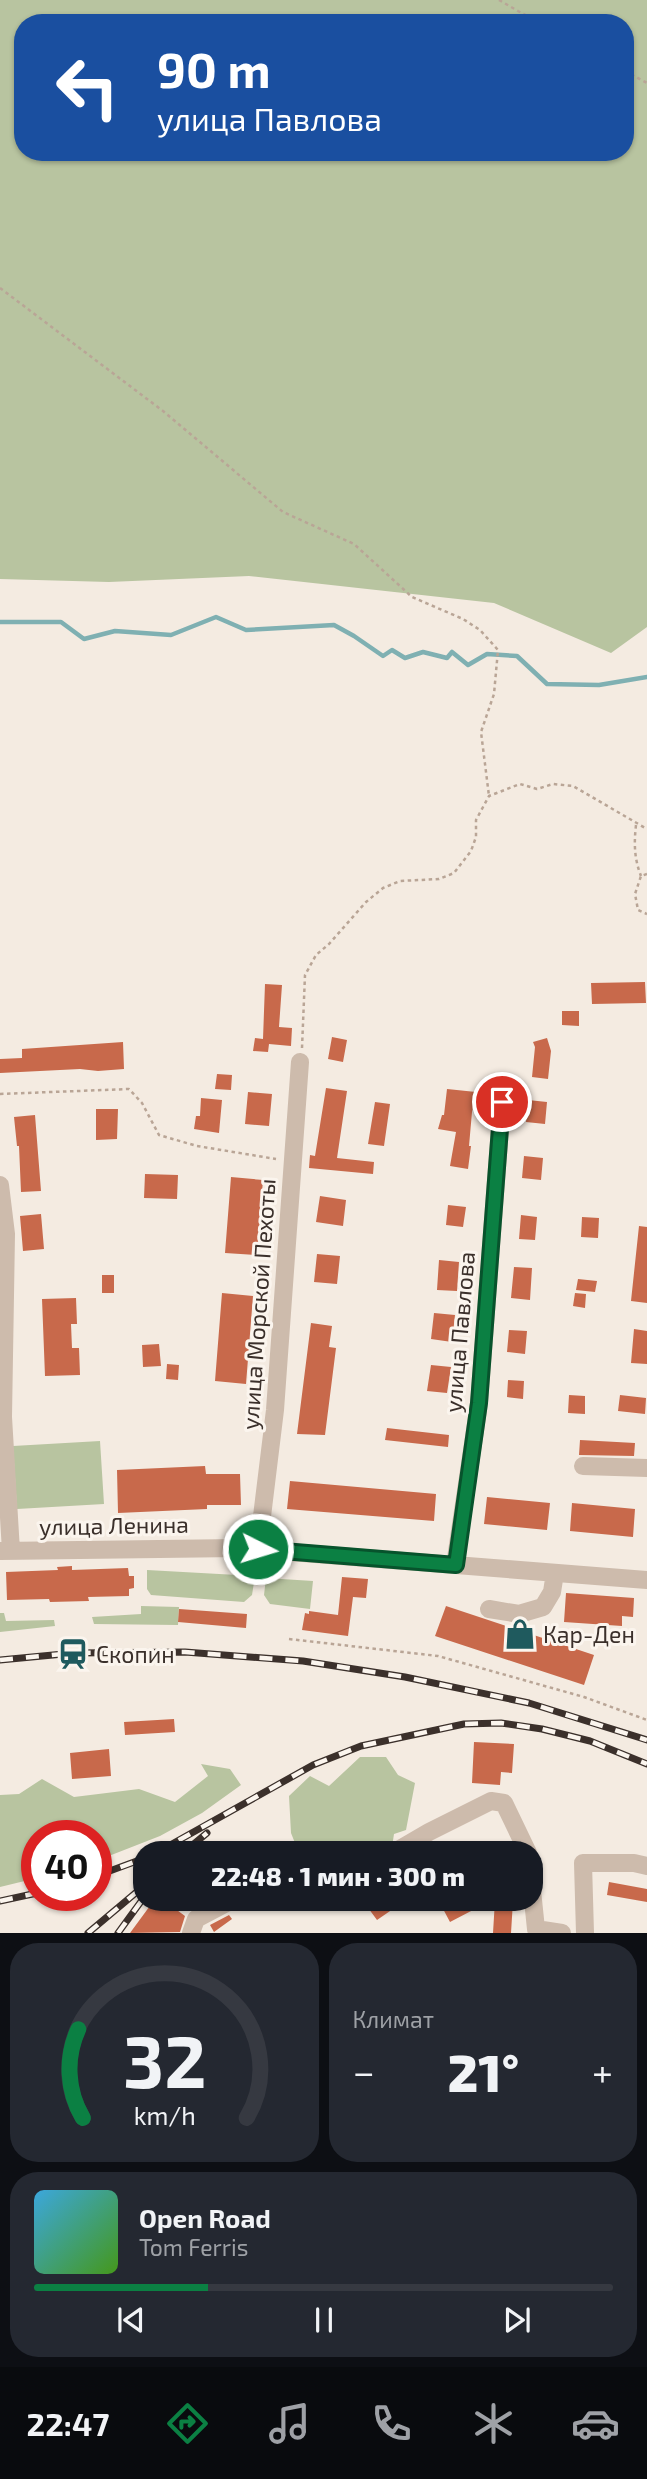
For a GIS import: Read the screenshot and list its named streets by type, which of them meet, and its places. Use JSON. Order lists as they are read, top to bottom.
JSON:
{
  "streets": {
    "street": ["улица Морской Пехоты", "улица Павлова", "улица Ленина"]
  },
  "crossings": [
    ["улица Морской Пехоты", "улица Ленина"],
    ["улица Павлова", "улица Ленина"]
  ],
  "places": {
    "shop": ["Кар-Ден"],
    "station": ["Скопин"]
  },
  "page": {
    "turn": ["90 m", "улица Павлова"],
    "limit": "40",
    "trip": "22:48 · 1 мин · 300 m",
    "tile": "Климат",
    "heat": ["−", "21°", "+"],
    "song": ["Open Road", "Tom Ferris"],
    "tabs": "22:47",
    "gauge": ["32", "km/h"]
  }
}
